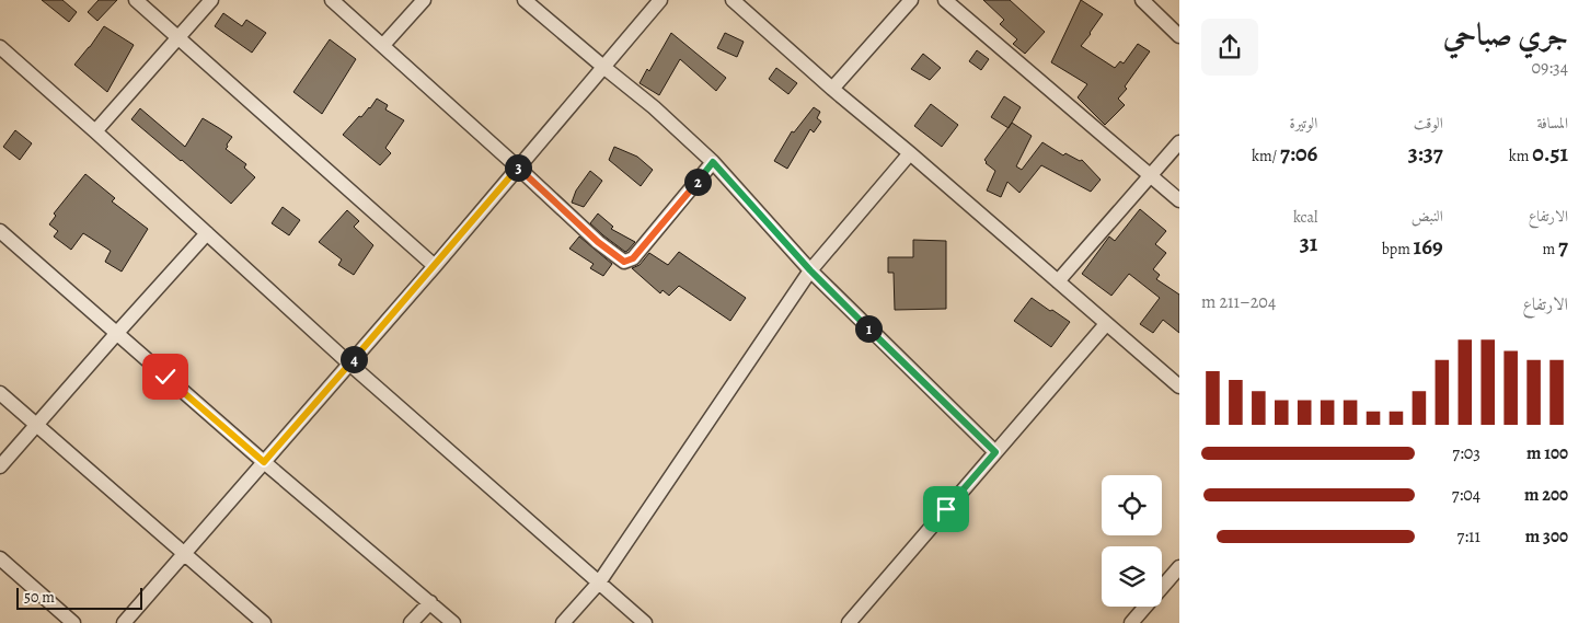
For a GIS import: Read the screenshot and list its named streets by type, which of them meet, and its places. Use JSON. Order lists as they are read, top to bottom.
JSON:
{
  "scale_bar": "50 m",
  "page": {
    "heading": ["جري صباحي", "09:34"],
    "stats": [
      ["المسافة", "0.51 km"],
      ["الوقت", "3:37"],
      ["الوتيرة", "7:06 /km"],
      ["الارتفاع", "7 m"],
      ["النبض", "169 bpm"],
      ["kcal", "31"]
    ],
    "pins": [
      "3",
      "2",
      "1",
      "4"
    ],
    "chart": ["الارتفاع", "204–211 m"],
    "list": [
      {
        "name": "100 m",
        "note": "7:03"
      },
      {
        "name": "200 m",
        "note": "7:04"
      },
      {
        "name": "300 m",
        "note": "7:11"
      }
    ],
    "scale": "50 m"
  }
}
